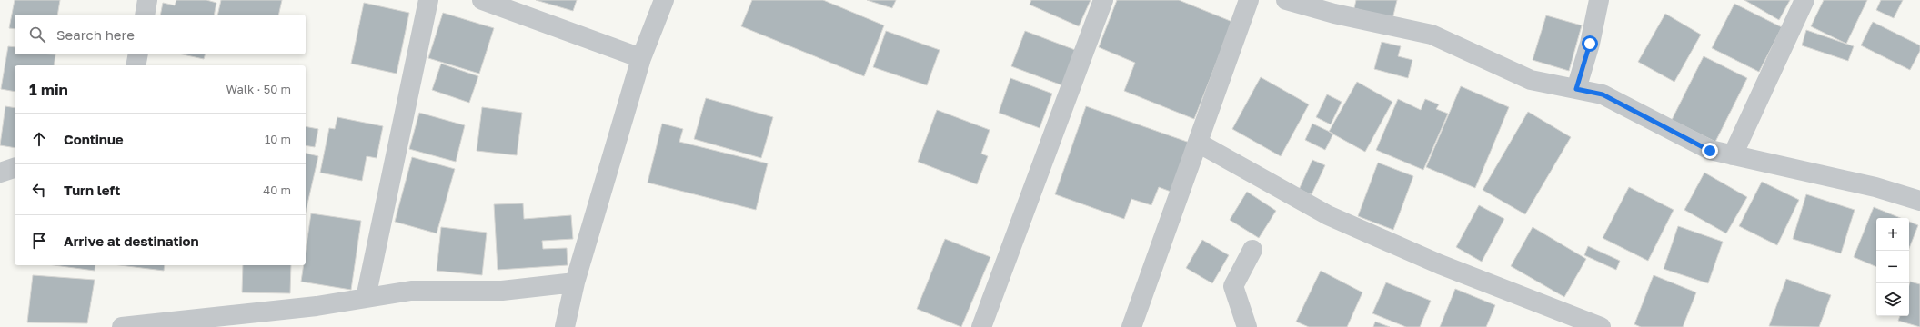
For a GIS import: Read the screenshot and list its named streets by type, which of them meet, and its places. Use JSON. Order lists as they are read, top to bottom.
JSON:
{
  "page": {
    "search": "Search here",
    "heading": ["1 min", "Walk · 50 m"],
    "list": [
      ["Continue", "10 m"],
      ["Turn left", "40 m"],
      "Arrive at destination"
    ],
    "map_buttons": ["+", "−"]
  }
}
